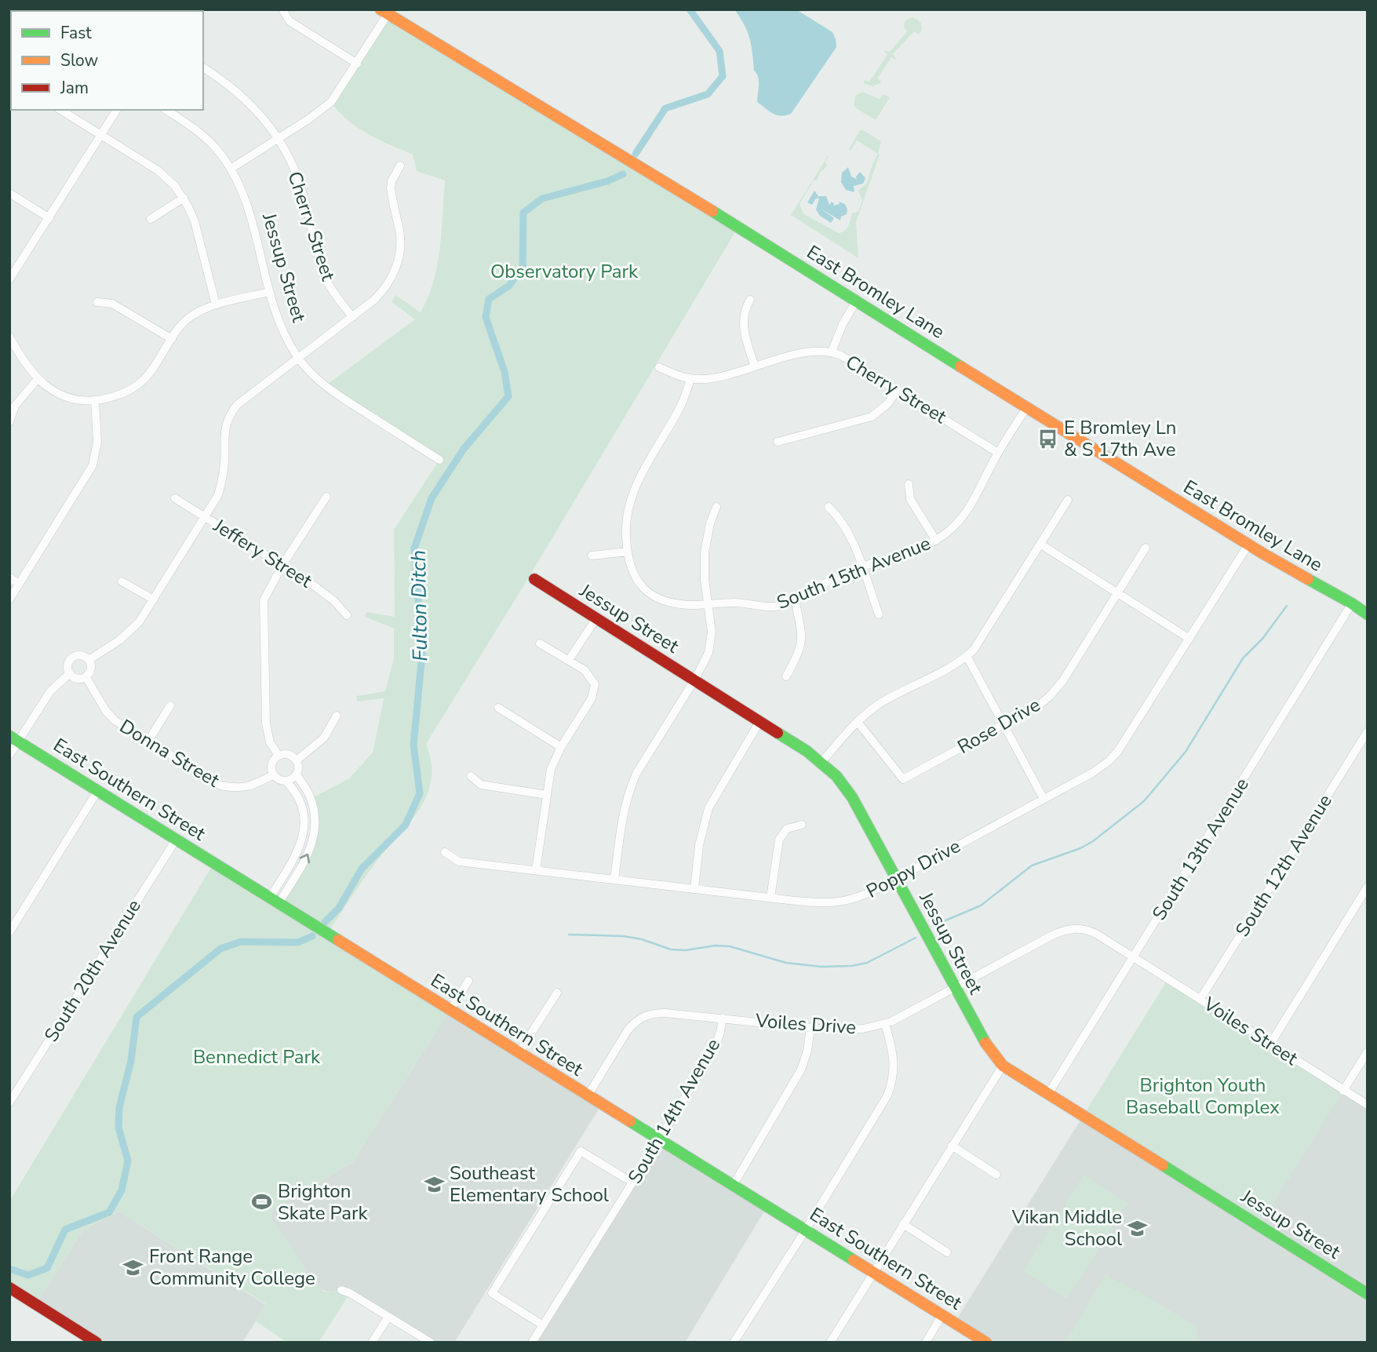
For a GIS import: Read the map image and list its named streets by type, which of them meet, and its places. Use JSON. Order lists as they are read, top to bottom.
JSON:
{
  "streets": {
    "street": [
      "Cherry Street",
      "Jessup Street",
      "East Bromley Lane",
      "Jeffery Street",
      "South 15th Avenue",
      "Rose Drive",
      "Donna Street",
      "East Southern Street",
      "South 13th Avenue",
      "South 12th Avenue",
      "Poppy Drive",
      "South 20th Avenue",
      "Voiles Drive",
      "Voiles Street",
      "South 14th Avenue"
    ]
  },
  "crossings": [
    ["Cherry Street", "South 15th Avenue"],
    ["Jessup Street", "South 13th Avenue"],
    ["Jessup Street", "Poppy Drive"],
    ["Jessup Street", "Voiles Drive"],
    ["East Bromley Lane", "South 15th Avenue"],
    ["East Bromley Lane", "South 13th Avenue"],
    ["East Bromley Lane", "Poppy Drive"],
    ["East Southern Street", "South 20th Avenue"],
    ["East Southern Street", "Voiles Drive"],
    ["East Southern Street", "South 14th Avenue"],
    ["South 13th Avenue", "Voiles Drive"],
    ["South 13th Avenue", "Voiles Street"],
    ["South 12th Avenue", "Voiles Street"],
    ["Voiles Drive", "Voiles Street"],
    ["Voiles Drive", "South 14th Avenue"]
  ],
  "water": ["Fulton Ditch"],
  "parks": ["Observatory Park", "Bennedict Park", "Brighton Youth Baseball Complex"],
  "places": {
    "bus stop": ["E Bromley Ln & S 17th Ave"],
    "school or university": ["Southeast Elementary School", "Vikan Middle School", "Front Range Community College"],
    "sports": ["Brighton Skate Park"]
  },
  "legend": ["Fast", "Slow", "Jam"]
}
